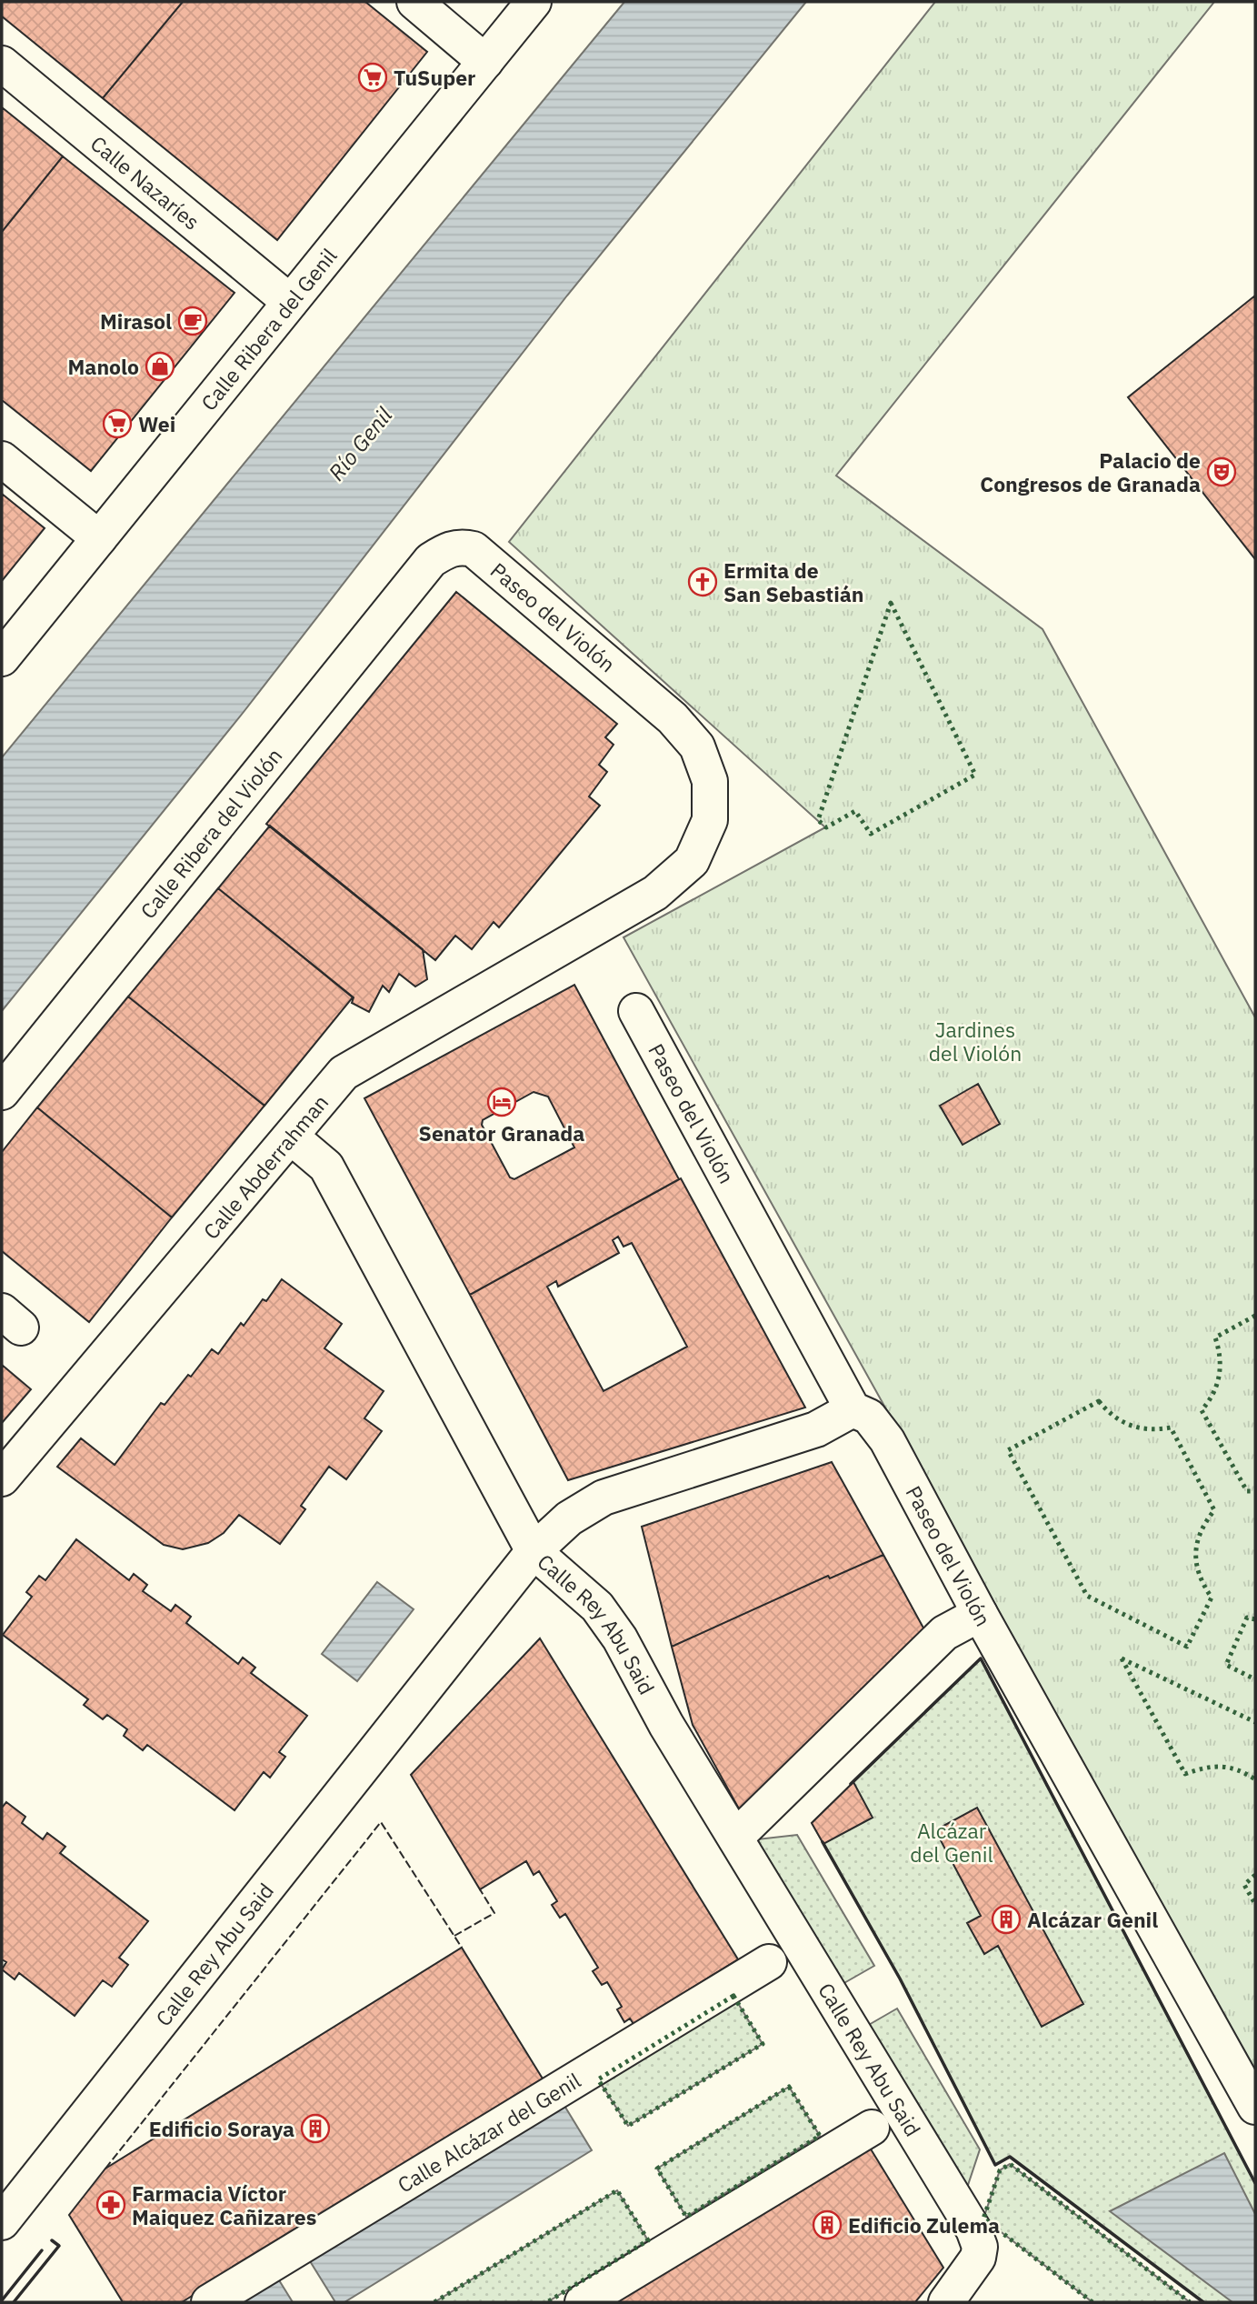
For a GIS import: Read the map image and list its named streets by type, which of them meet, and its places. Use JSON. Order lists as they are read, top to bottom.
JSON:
{
  "streets": {
    "street": [
      "Calle Nazaríes",
      "Calle Ribera del Genil",
      "Paseo del Violón",
      "Calle Ribera del Violón",
      "Calle Abderrahman",
      "Calle Rey Abu Said",
      "Calle Alcázar del Genil"
    ]
  },
  "crossings": [
    ["Calle Nazaríes", "Calle Ribera del Genil"],
    ["Paseo del Violón", "Calle Ribera del Violón"],
    ["Paseo del Violón", "Calle Abderrahman"]
  ],
  "water": ["Río Genil"],
  "parks": ["Jardines del Violón", "Alcázar del Genil"],
  "places": {
    "supermarket": ["TuSuper", "Wei"],
    "cafe": ["Mirasol"],
    "shop": ["Manolo"],
    "theatre": ["Palacio de Congresos de Granada"],
    "church": ["Ermita de San Sebastián"],
    "hotel": ["Senator Granada"],
    "building": ["Alcázar Genil", "Edificio Soraya", "Edificio Zulema"],
    "pharmacy": ["Farmacia Víctor Maiquez Cañizares"]
  }
}
